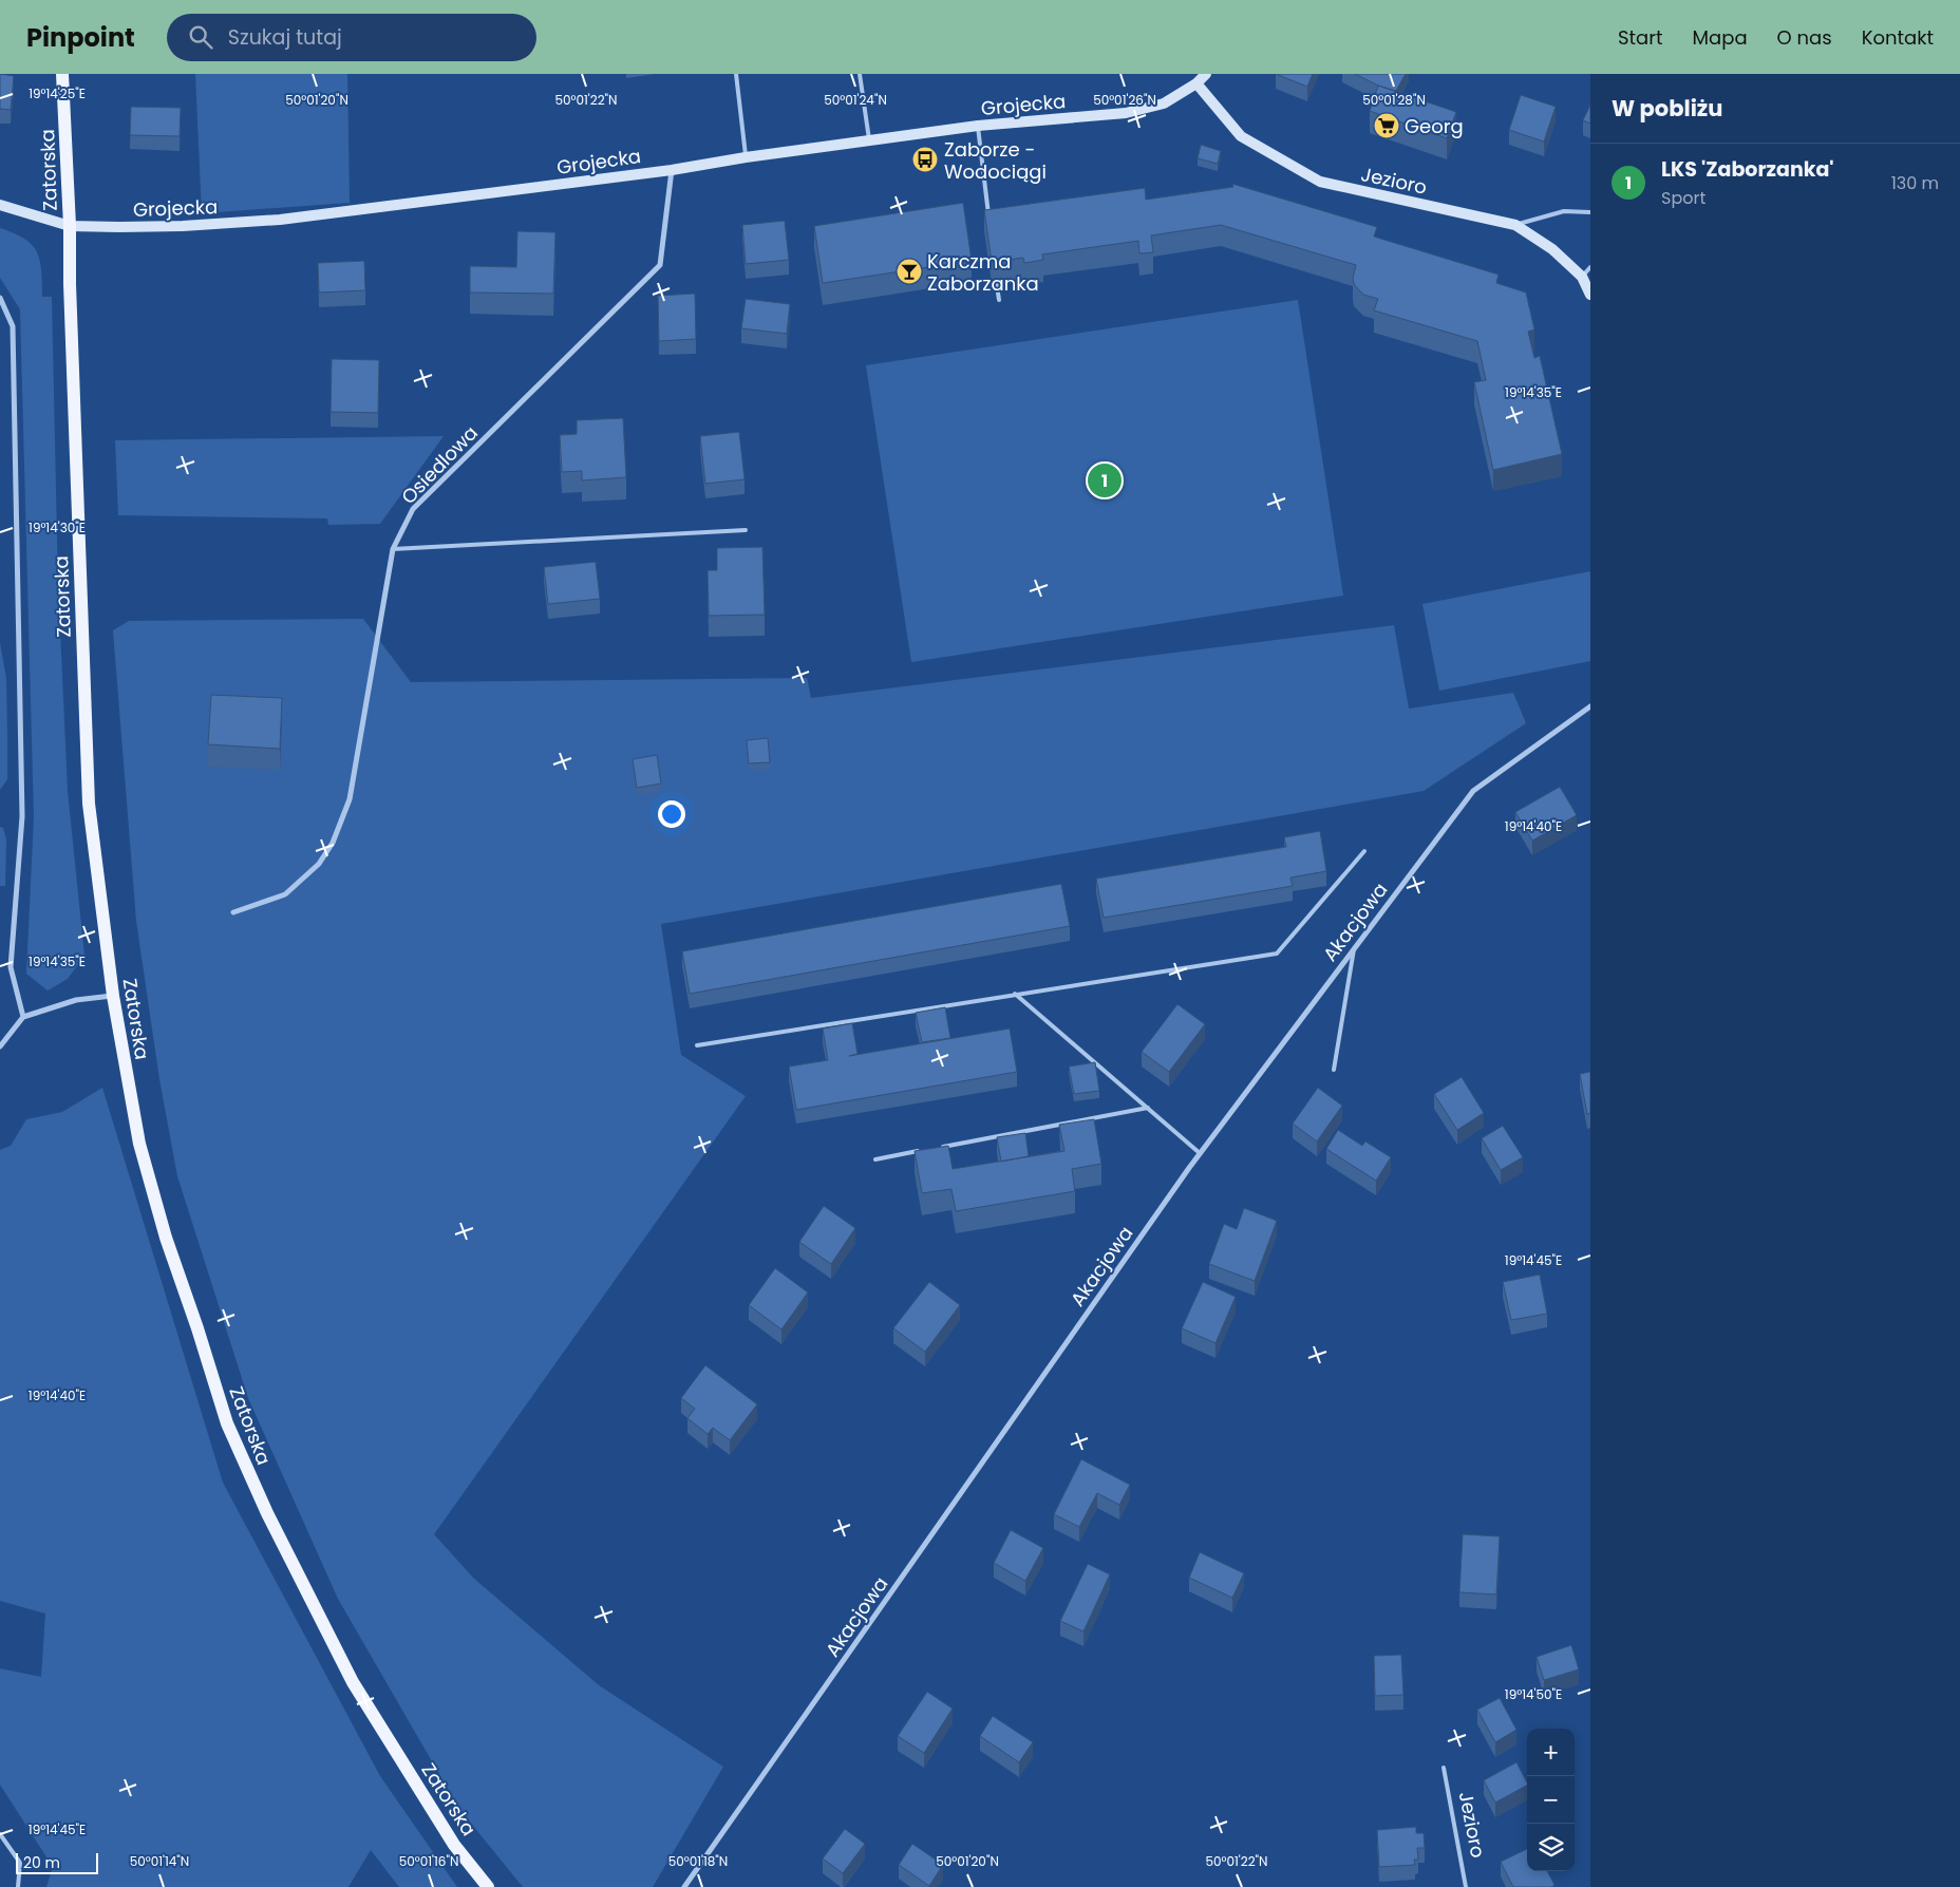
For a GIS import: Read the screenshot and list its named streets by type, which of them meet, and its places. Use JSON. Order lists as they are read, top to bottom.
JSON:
{
  "streets": {
    "main road": ["Zatorska"],
    "street": [
      "Grojecka",
      "Jezioro",
      "Osiedlowa",
      "Akacjowa"
    ]
  },
  "crossings": [
    ["Grojecka", "Zatorska"],
    ["Grojecka", "Jezioro"],
    ["Grojecka", "Osiedlowa"]
  ],
  "places": {
    "supermarket": ["Georg"],
    "bus stop": ["Zaborze - Wodociągi"],
    "bar": ["Karczma Zaborzanka"]
  },
  "scale_bar": "20 m",
  "page": {
    "header": "Pinpoint",
    "search": "Szukaj tutaj",
    "nav": [
      "Start",
      "Mapa",
      "O nas",
      "Kontakt"
    ],
    "heading": "W pobliżu",
    "list": [
      {
        "mark": "1",
        "name": "LKS 'Zaborzanka'",
        "note": "Sport",
        "value": "130 m"
      }
    ],
    "pins": "1",
    "map_buttons": ["+", "−"],
    "scale": "20 m"
  },
  "coordinates": [
    "19°14'25\"E",
    "50°01'20\"N",
    "50°01'22\"N",
    "50°01'24\"N",
    "50°01'28\"N",
    "50°01'26\"N",
    "19°14'35\"E",
    "19°14'30\"E",
    "19°14'40\"E",
    "19°14'45\"E",
    "19°14'50\"E",
    "50°01'14\"N",
    "50°01'16\"N",
    "50°01'18\"N"
  ]
}
